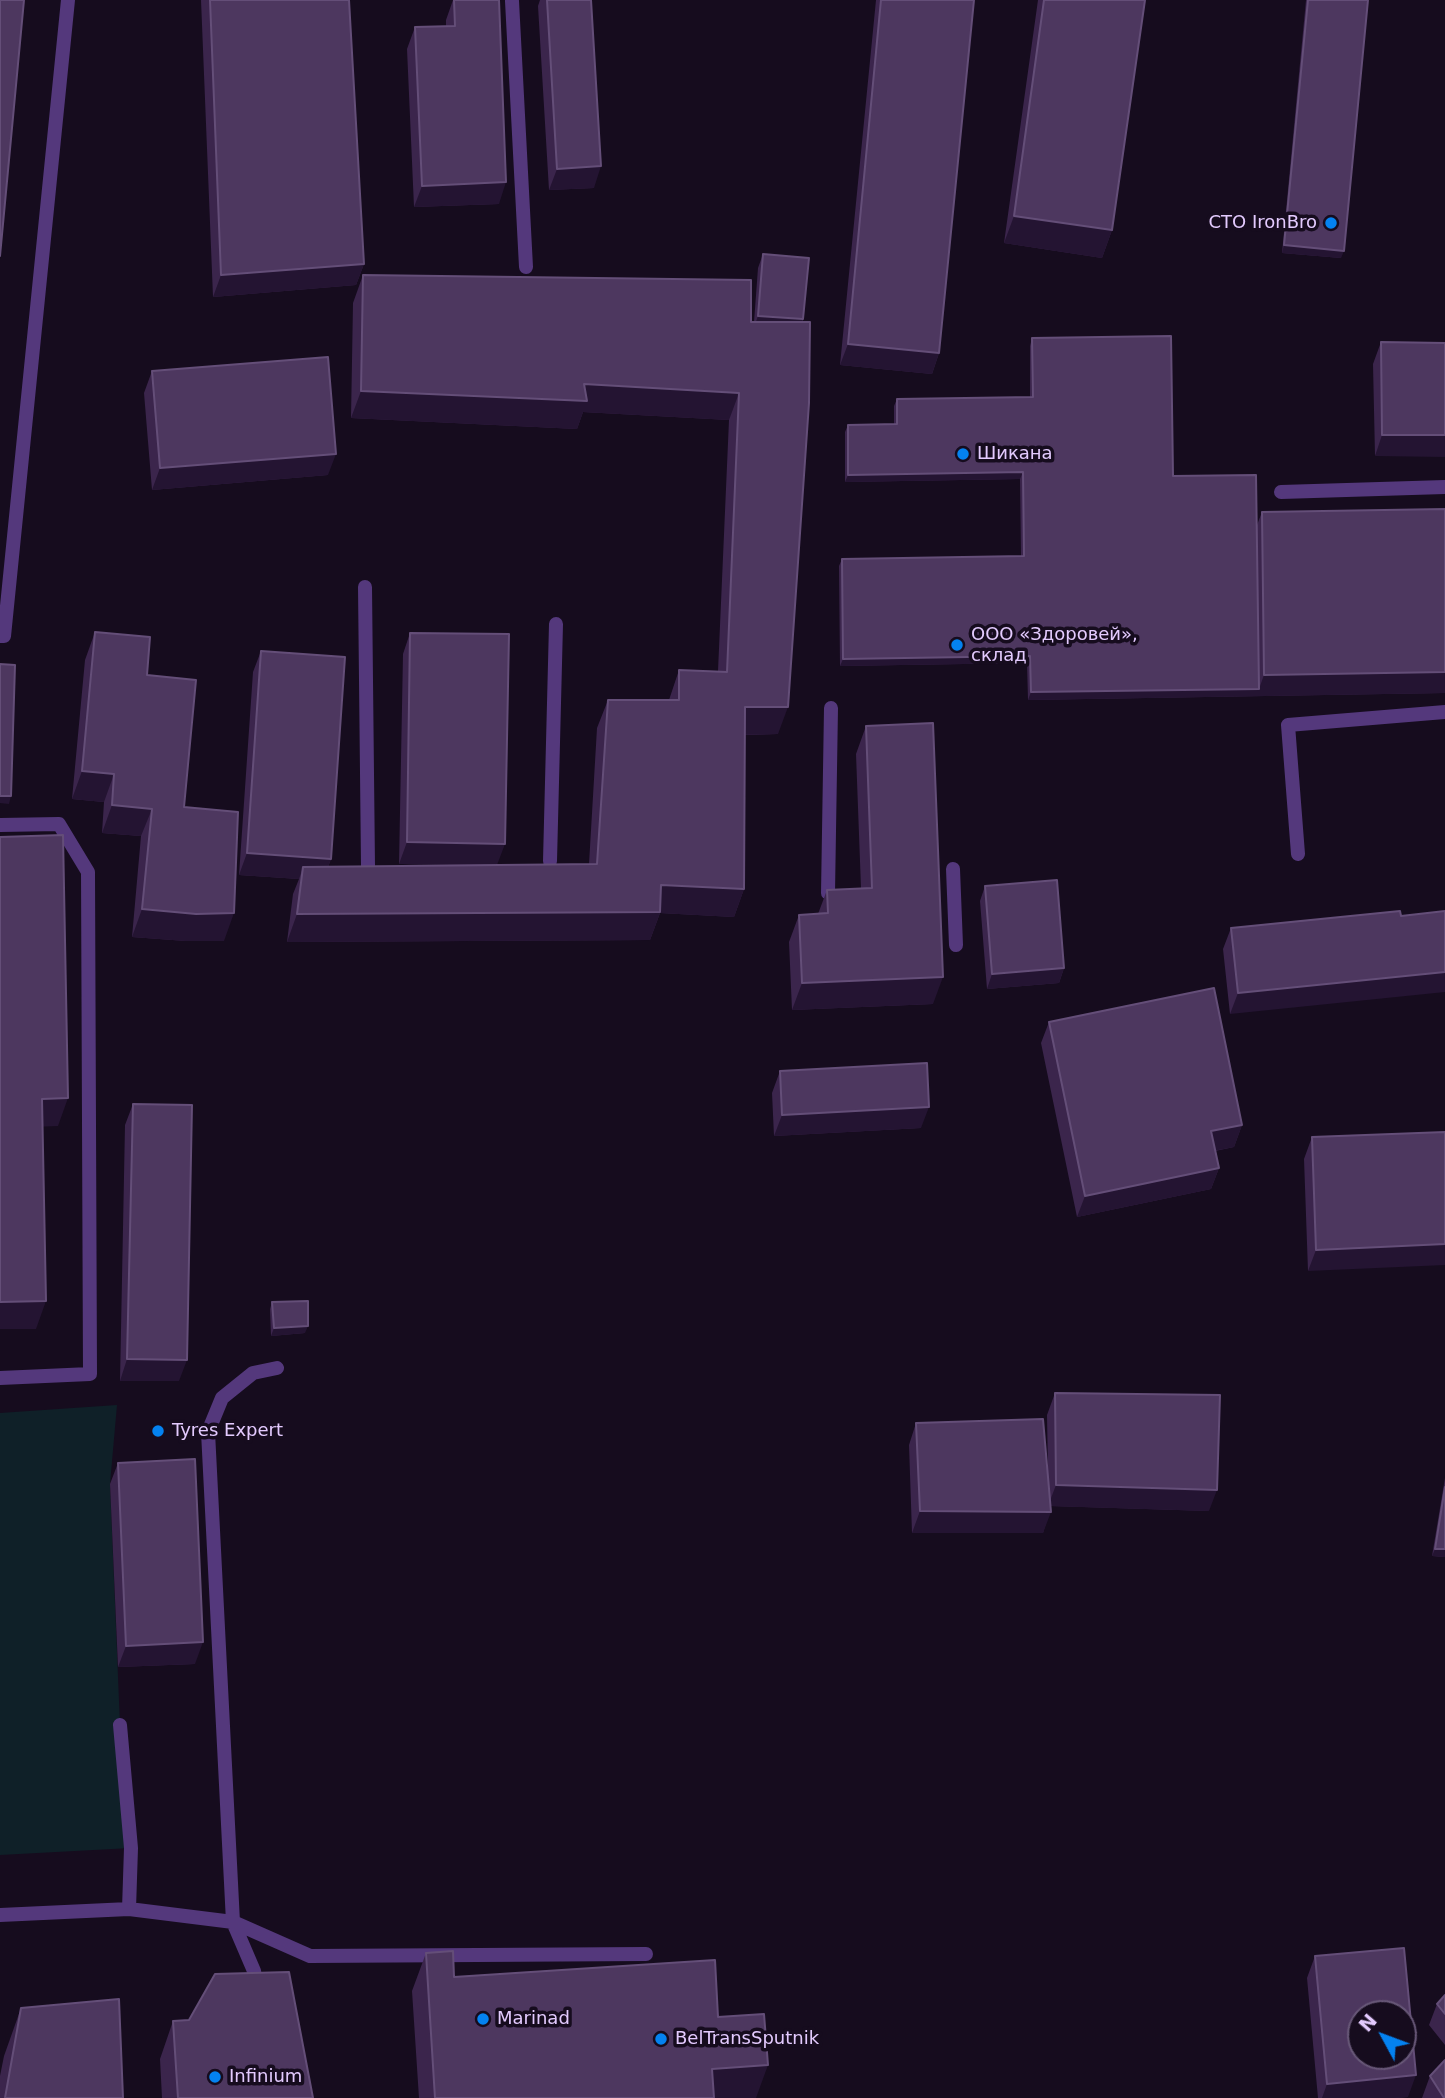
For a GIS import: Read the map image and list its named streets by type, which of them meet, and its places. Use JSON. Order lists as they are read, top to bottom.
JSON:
{
  "places": [
    "СТО IronBro",
    "Шикана",
    "ООО «Здоровей», склад",
    "Tyres Expert",
    "Marinad",
    "BelTransSputnik",
    "Infinium"
  ],
  "north": "top left"
}
